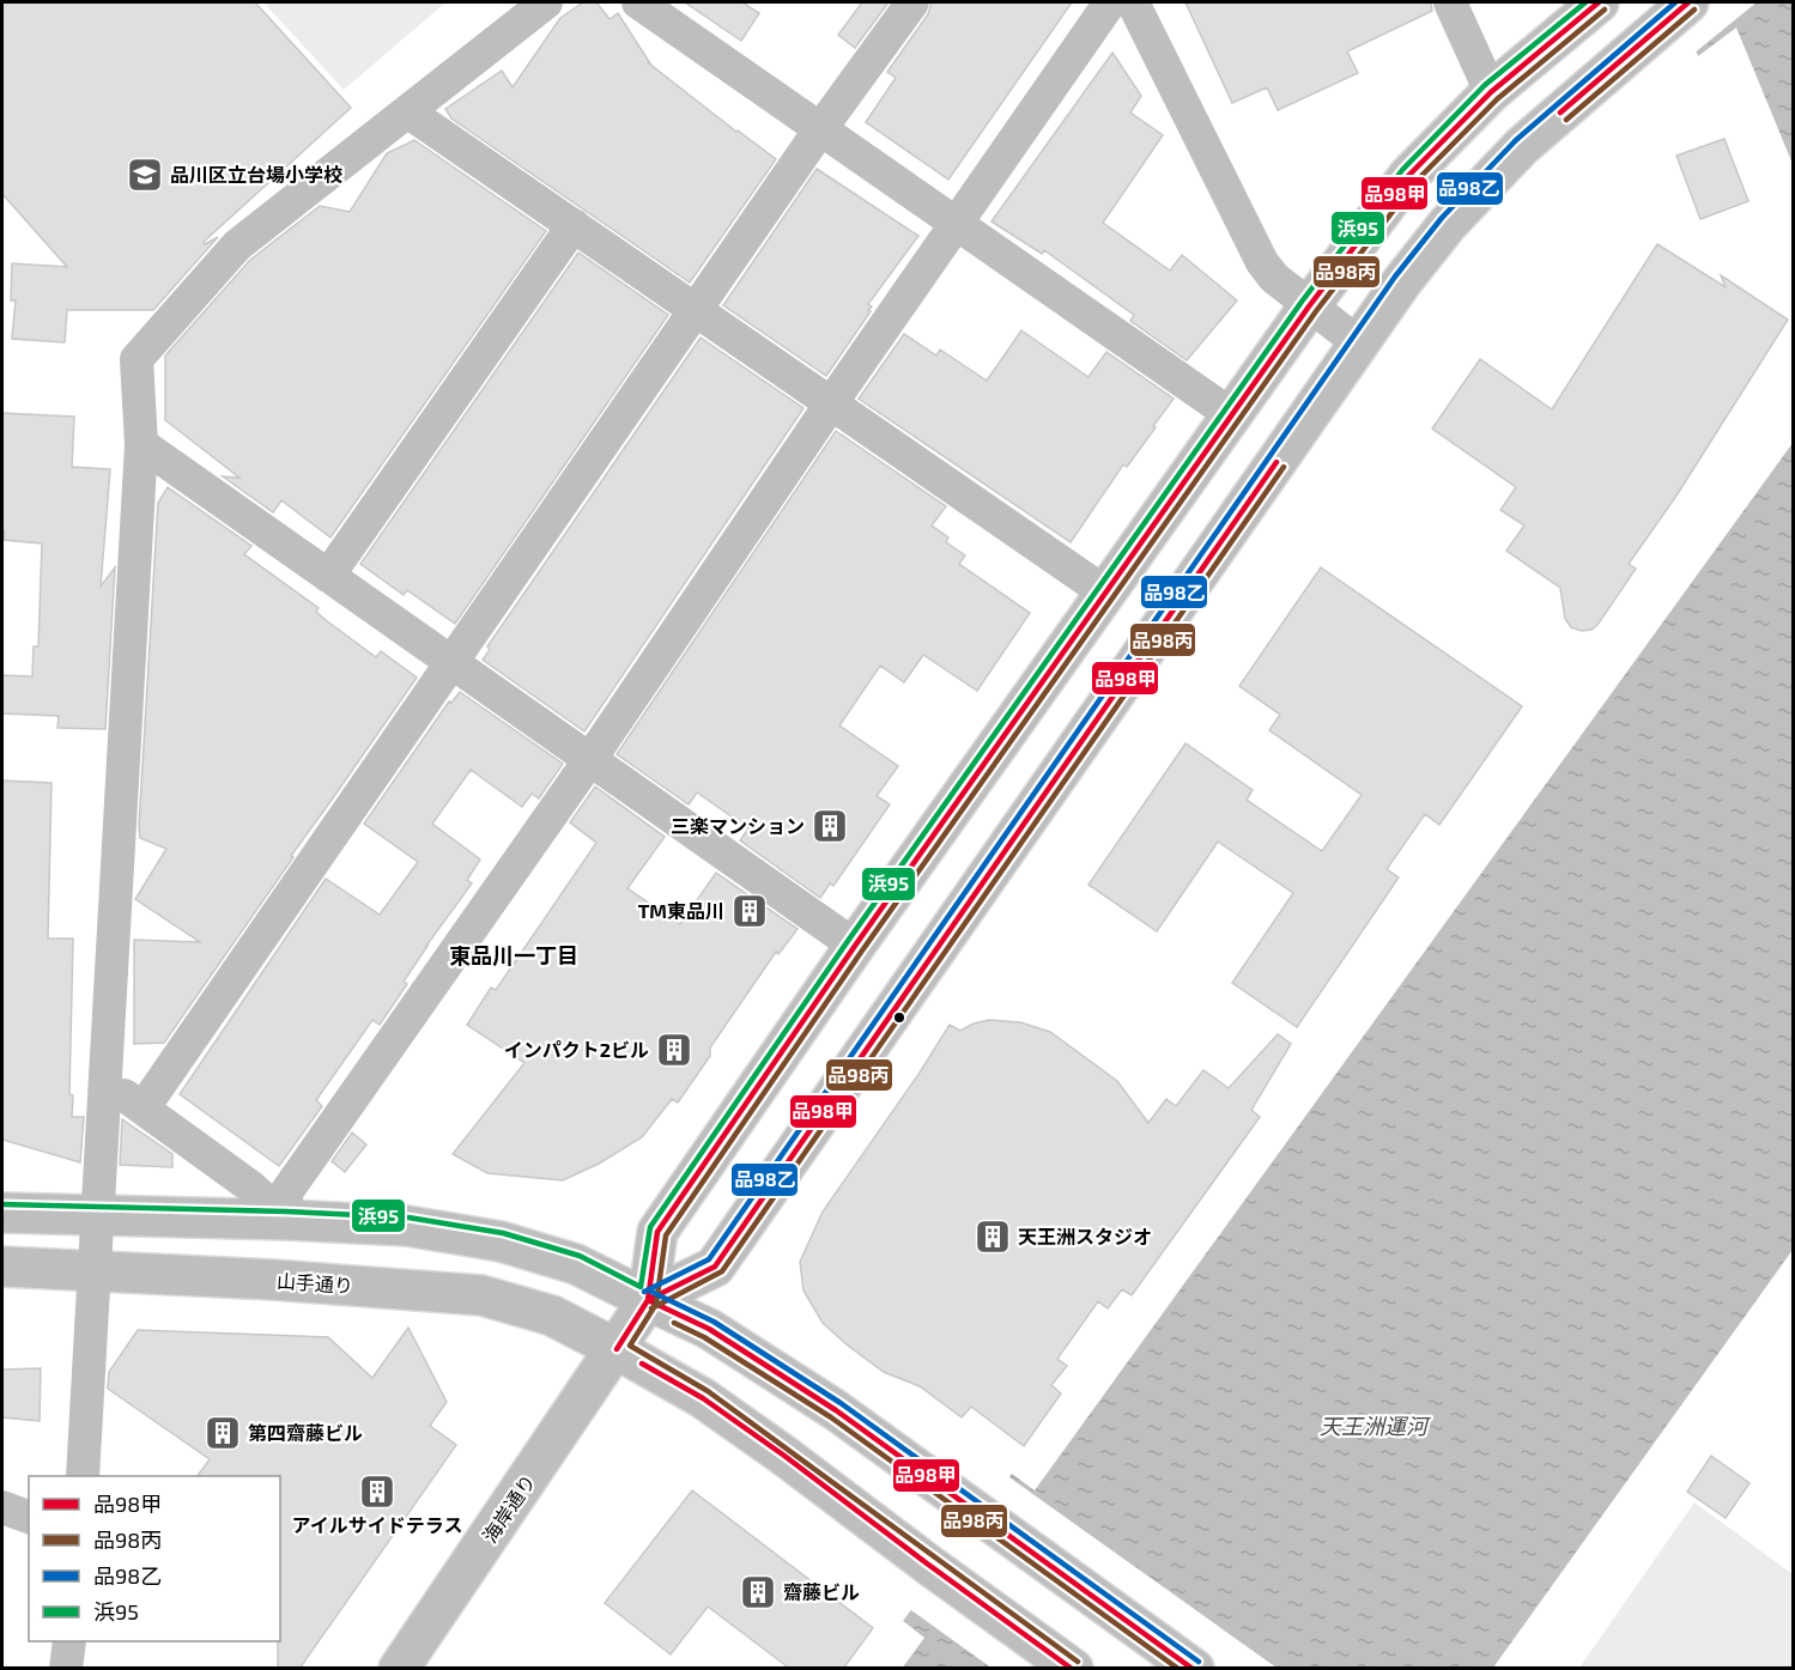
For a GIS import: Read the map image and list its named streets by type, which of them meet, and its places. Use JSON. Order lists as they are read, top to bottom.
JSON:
{
  "streets": {
    "main road": ["山手通り", "海岸通り"]
  },
  "crossings": [
    ["山手通り", "海岸通り"]
  ],
  "districts": ["東品川一丁目"],
  "water": ["天王洲運河"],
  "places": {
    "school or university": ["品川区立台場小学校"],
    "building": [
      "三楽マンション",
      "TM東品川",
      "インパクト2ビル",
      "天王洲スタジオ",
      "第四齋藤ビル",
      "アイルサイドテラス",
      "齋藤ビル"
    ]
  },
  "lines": [
    "transit line 品98甲",
    "transit line 品98乙",
    "transit line 浜95",
    "transit line 品98丙"
  ],
  "legend": [
    "品98甲",
    "品98丙",
    "品98乙",
    "浜95"
  ]
}
